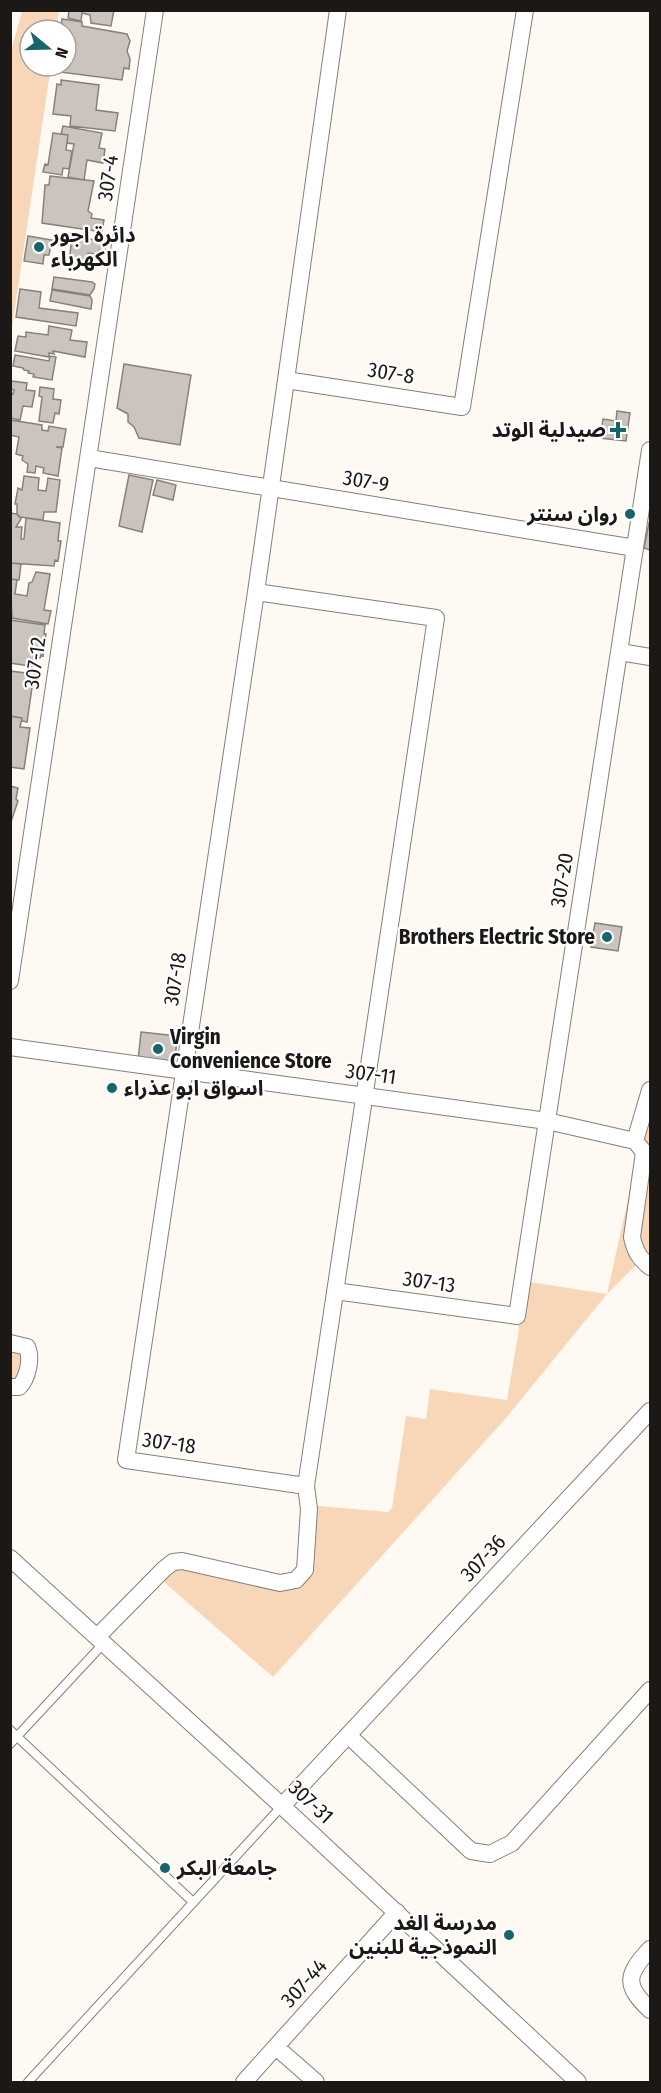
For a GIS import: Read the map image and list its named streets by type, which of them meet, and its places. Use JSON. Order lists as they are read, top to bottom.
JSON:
{
  "streets": {
    "street": [
      "307-4",
      "307-8",
      "307-9",
      "307-12",
      "307-20",
      "307-18",
      "307-11",
      "307-13",
      "307-36",
      "307-31",
      "307-44"
    ]
  },
  "crossings": [
    ["307-4", "307-9"],
    ["307-4", "307-12"],
    ["307-8", "307-18"],
    ["307-9", "307-12"],
    ["307-9", "307-20"],
    ["307-9", "307-18"],
    ["307-20", "307-11"],
    ["307-20", "307-13"],
    ["307-18", "307-11"],
    ["307-36", "307-31"],
    ["307-31", "307-44"]
  ],
  "places": {
    "other": [
      "دائرة اجور الكهرباء",
      "روان سنتر",
      "Brothers Electric Store",
      "Virgin Convenience Store",
      "اسواق ابو عذراء",
      "جامعة البكر",
      "مدرسة الغد النموذجية للبنين"
    ],
    "health": ["صيدلية الوتد"]
  },
  "north": "right"
}
